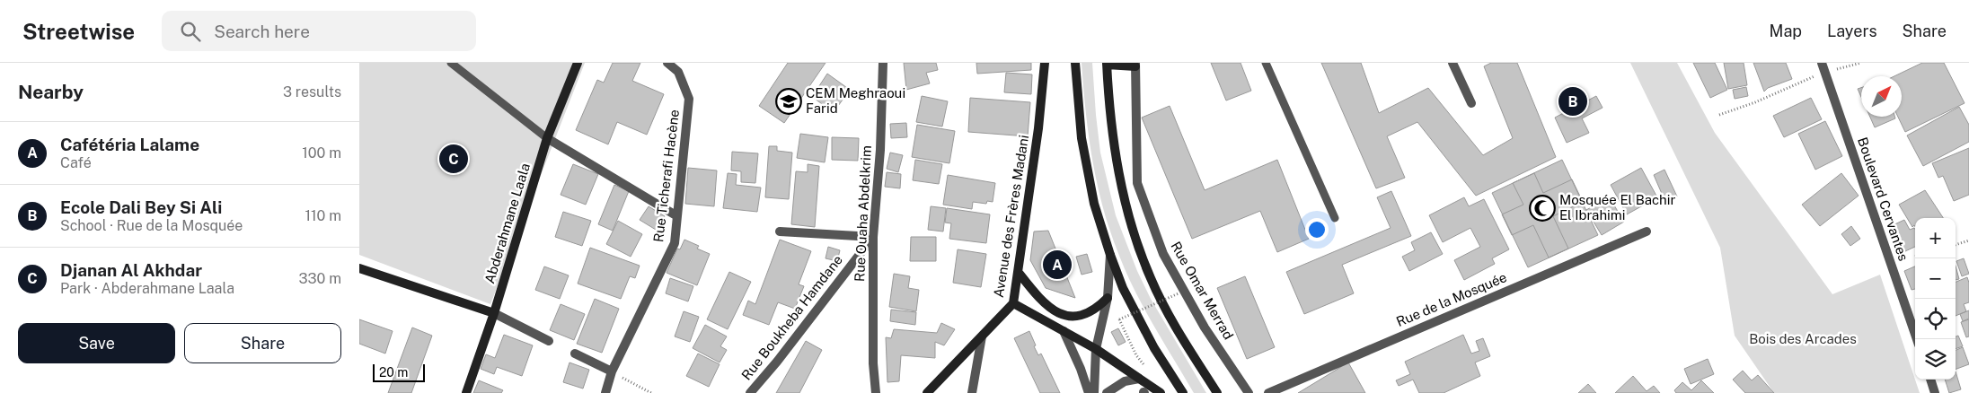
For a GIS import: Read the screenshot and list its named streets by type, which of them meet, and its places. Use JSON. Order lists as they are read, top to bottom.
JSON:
{
  "streets": {
    "main road": ["Avenue des Frères Madani", "Abderahmane Laala"],
    "street": [
      "Rue Ticherafi Hacène",
      "Boulevard Cervantes",
      "Rue Ouaha Abdelkrim",
      "Rue Omar Merrad",
      "Rue de la Mosquée",
      "Rue Boukheba Hamdane"
    ]
  },
  "crossings": [
    ["Rue Ouaha Abdelkrim", "Rue Boukheba Hamdane"]
  ],
  "parks": ["Bois des Arcades"],
  "places": {
    "school or university": ["CEM Meghraoui Farid"],
    "mosque": ["Mosquée El Bachir El Ibrahimi"]
  },
  "scale_bar": "20 m",
  "north": "top right",
  "page": {
    "header": "Streetwise",
    "search": "Search here",
    "nav": ["Map", "Layers", "Share"],
    "heading": ["Nearby", "3 results"],
    "pins": ["B", "C", "A"],
    "list": [
      {
        "mark": "A",
        "name": "Cafétéria Lalame",
        "note": "Café",
        "value": "100 m"
      },
      {
        "mark": "B",
        "name": "Ecole Dali Bey Si Ali",
        "note": "School · Rue de la Mosquée",
        "value": "110 m"
      },
      {
        "mark": "C",
        "name": "Djanan Al Akhdar",
        "note": "Park · Abderahmane Laala",
        "value": "330 m"
      }
    ],
    "map_buttons": ["+", "−"],
    "buttons": ["Save", "Share"],
    "scale": "20 m"
  }
}
